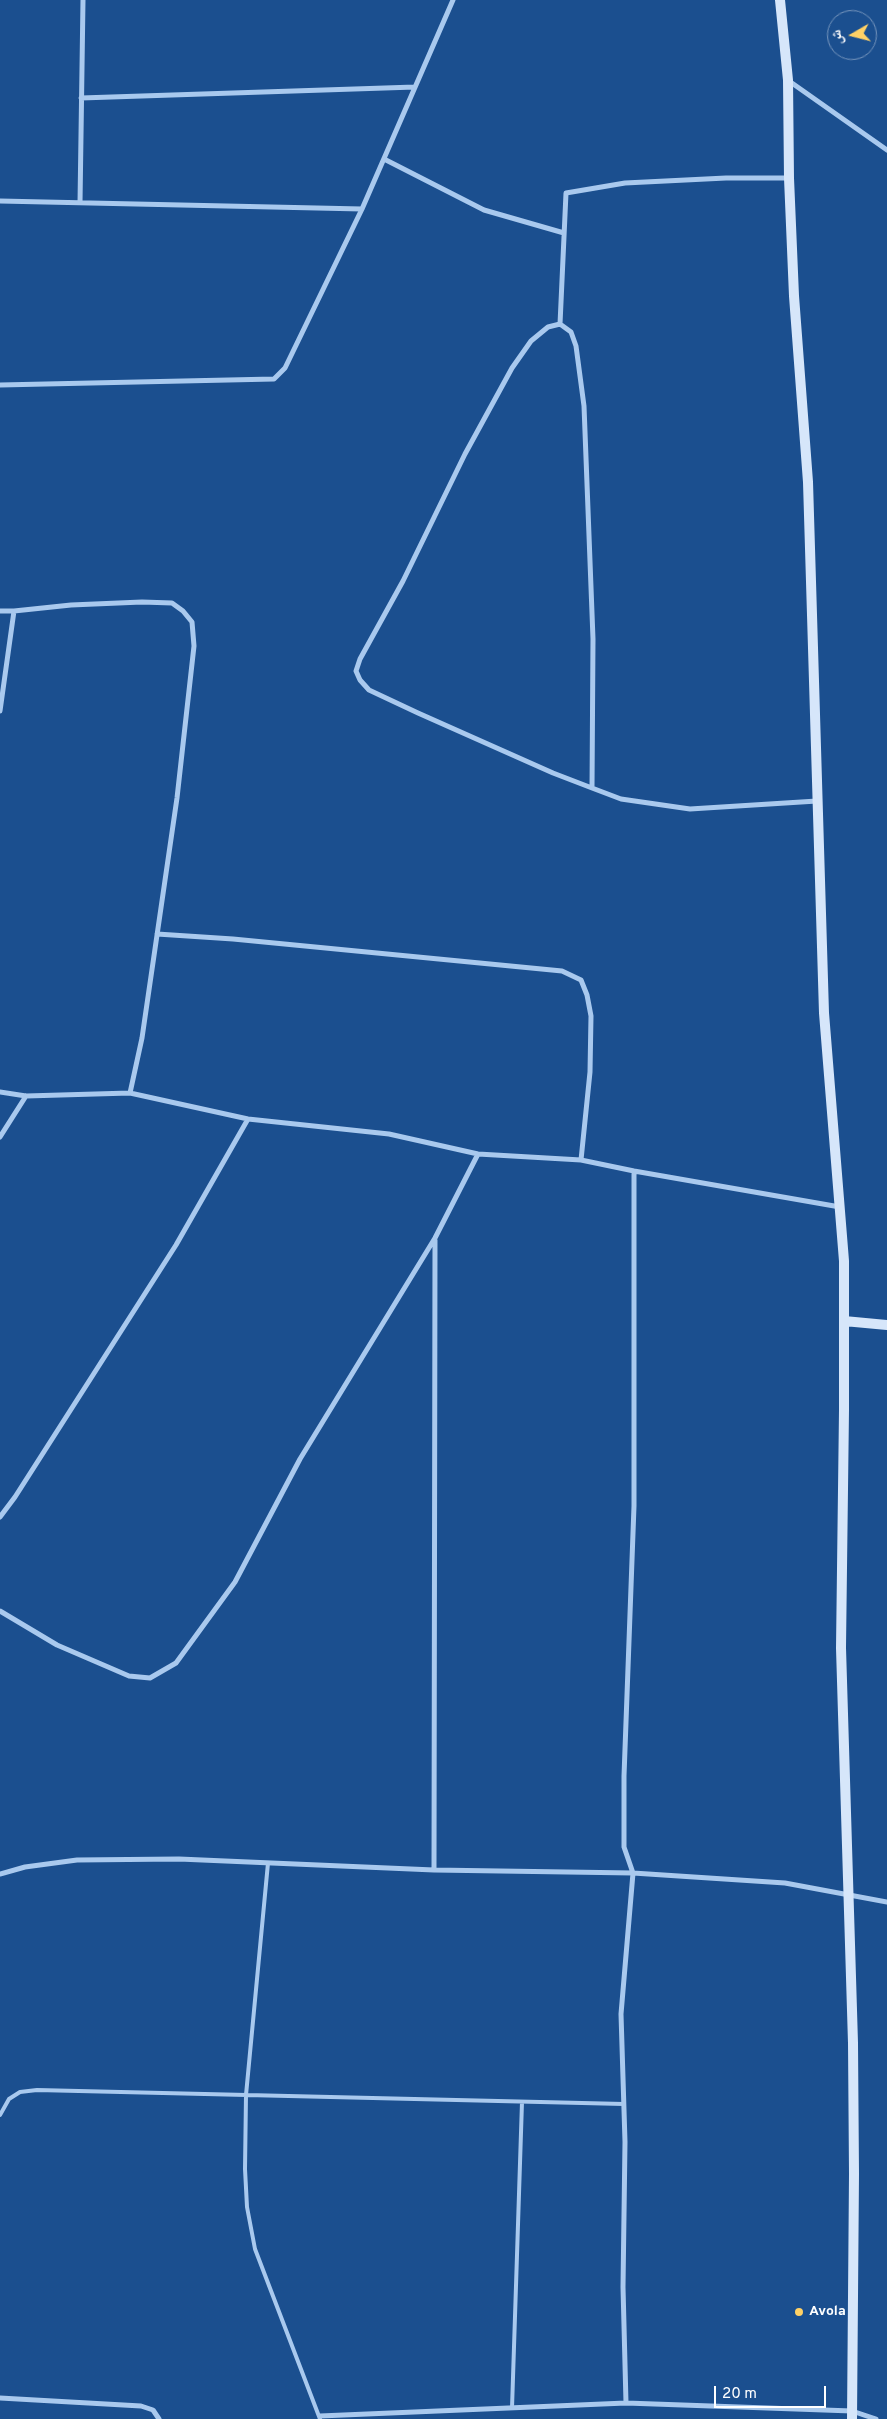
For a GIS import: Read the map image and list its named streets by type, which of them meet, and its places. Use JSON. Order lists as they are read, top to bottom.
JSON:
{
  "places": ["Avola"],
  "scale_bar": "20 m",
  "north": "left"
}
